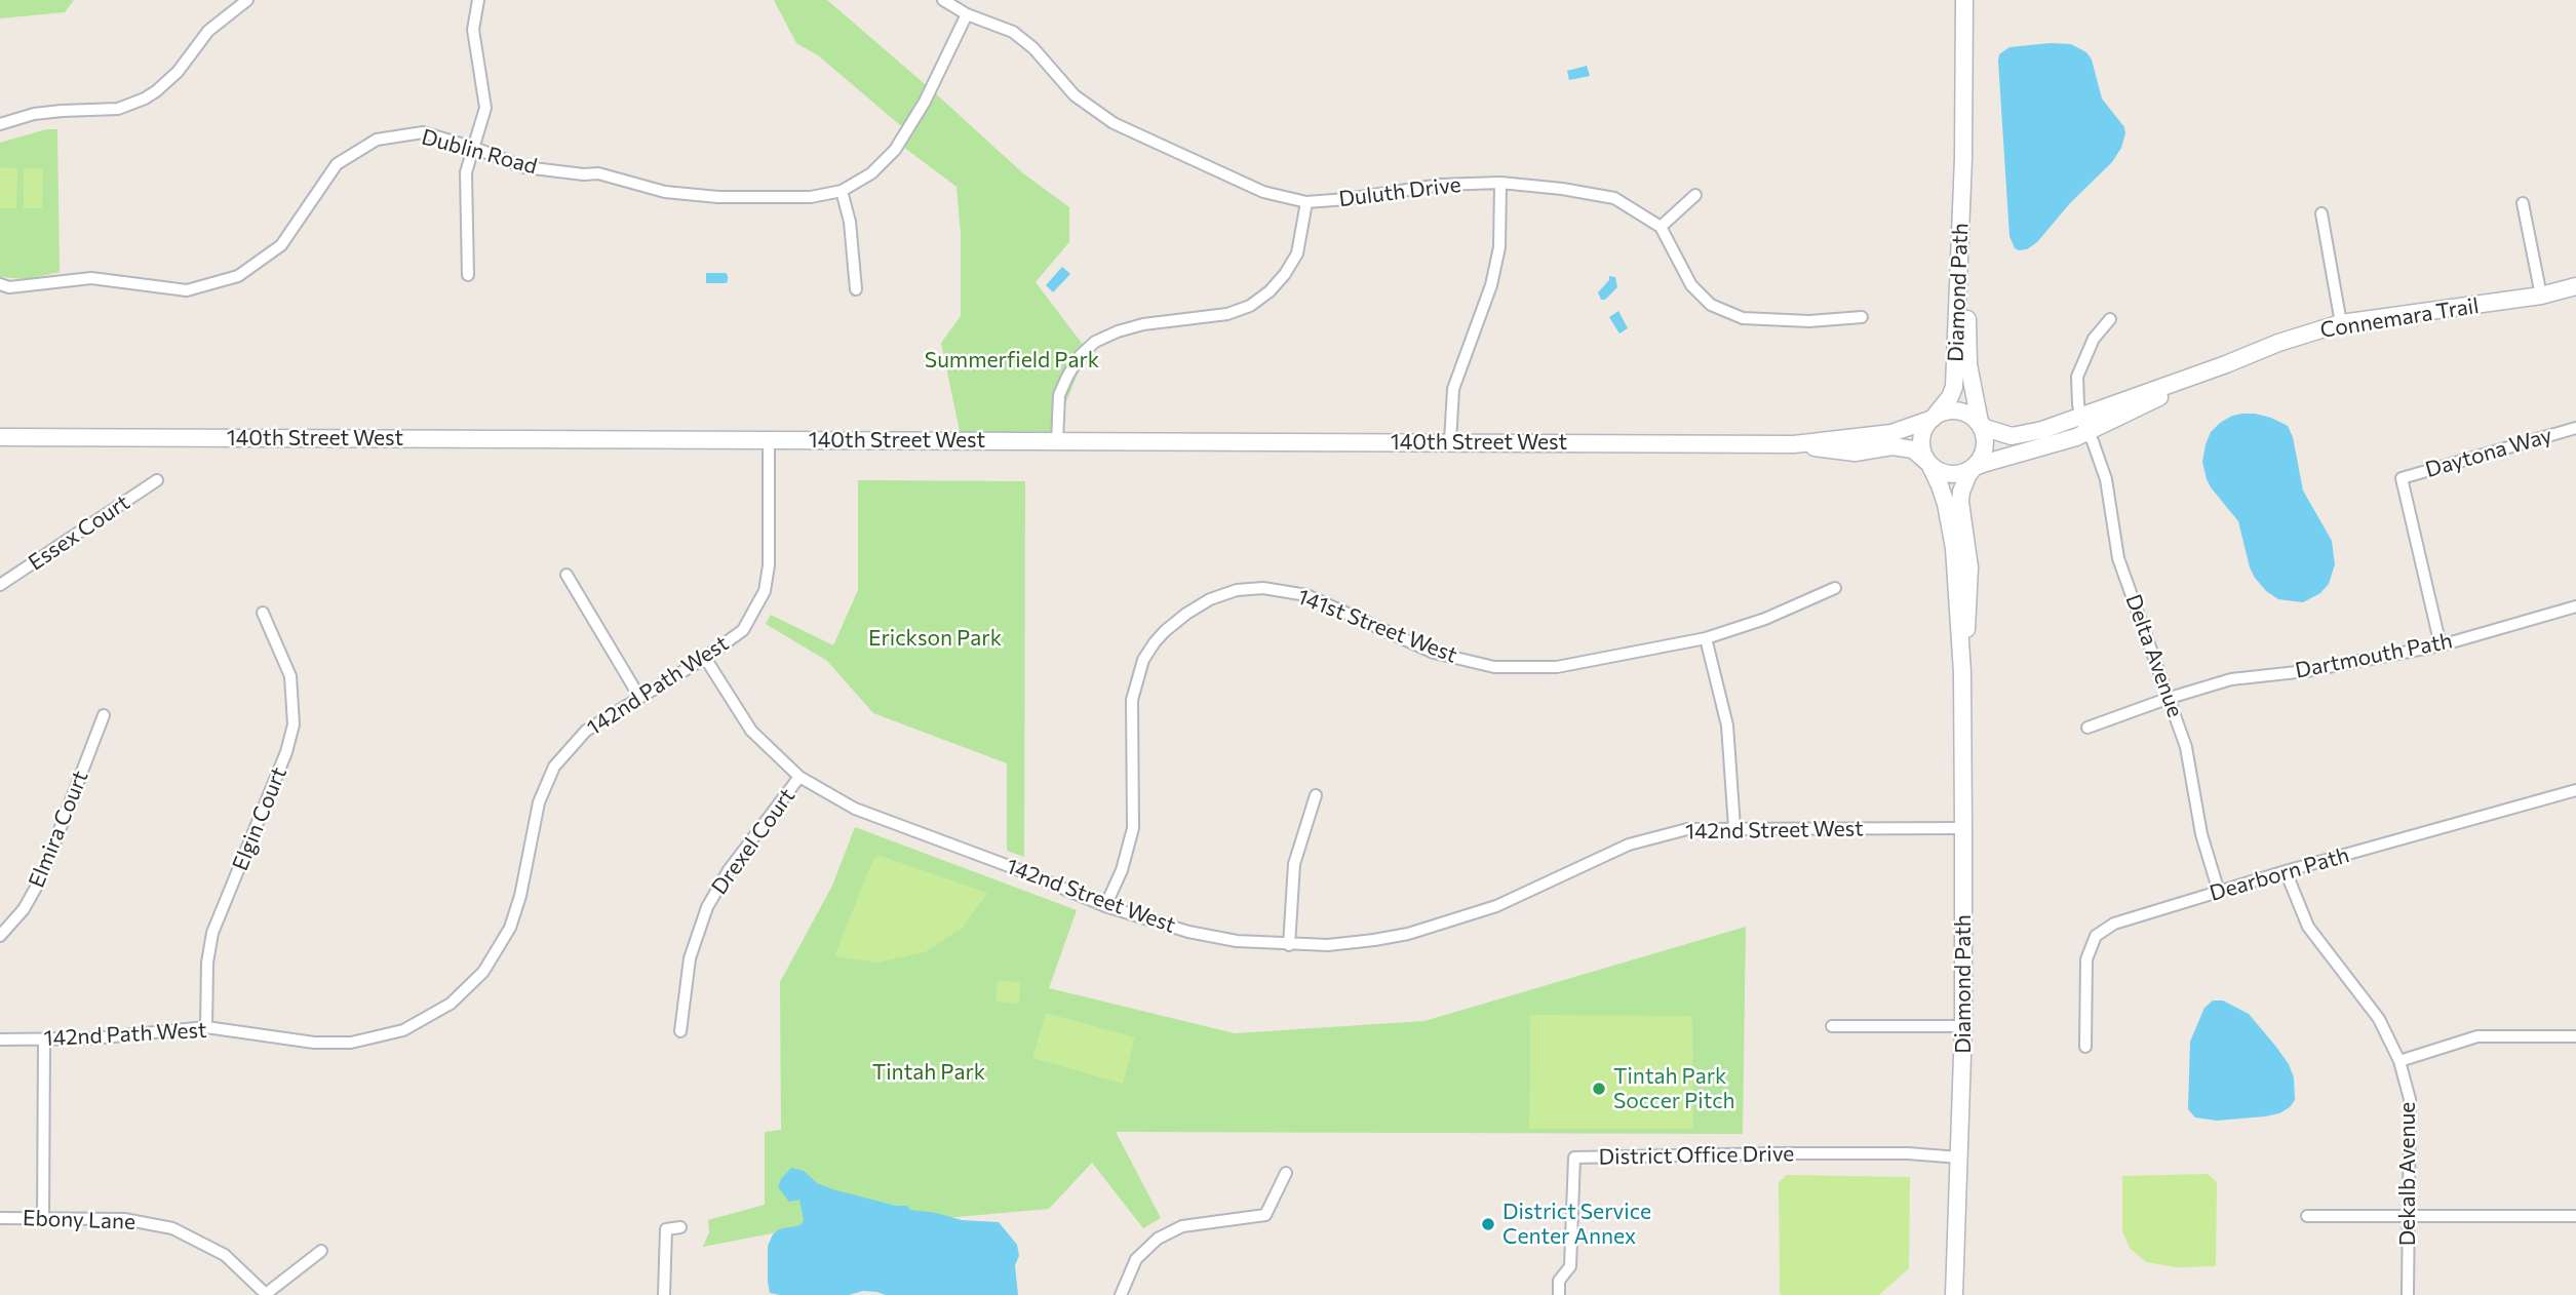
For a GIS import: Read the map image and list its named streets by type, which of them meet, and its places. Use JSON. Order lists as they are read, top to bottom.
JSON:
{
  "streets": {
    "street": [
      "Dublin Road",
      "Duluth Drive",
      "Diamond Path",
      "Connemara Trail",
      "140th Street West",
      "Daytona Way",
      "Essex Court",
      "141st Street West",
      "Delta Avenue",
      "Dartmouth Path",
      "142nd Path West",
      "Elgin Court",
      "Elmira Court",
      "142nd Street West",
      "Drexel Court",
      "Dearborn Path",
      "District Office Drive",
      "Dekalb Avenue",
      "Ebony Lane"
    ]
  },
  "crossings": [
    ["Dublin Road", "Duluth Drive"],
    ["Diamond Path", "Connemara Trail"],
    ["Diamond Path", "140th Street West"],
    ["Diamond Path", "142nd Street West"],
    ["Diamond Path", "District Office Drive"],
    ["Connemara Trail", "140th Street West"],
    ["Connemara Trail", "Delta Avenue"],
    ["140th Street West", "142nd Path West"],
    ["Daytona Way", "Dartmouth Path"],
    ["141st Street West", "142nd Street West"],
    ["Delta Avenue", "Dartmouth Path"],
    ["Delta Avenue", "Dearborn Path"],
    ["142nd Path West", "Elgin Court"],
    ["142nd Path West", "142nd Street West"],
    ["142nd Street West", "Drexel Court"],
    ["Dearborn Path", "Dekalb Avenue"]
  ],
  "parks": ["Summerfield Park", "Erickson Park", "Tintah Park"],
  "places": ["Tintah Park Soccer Pitch", "District Service Center Annex"]
}
